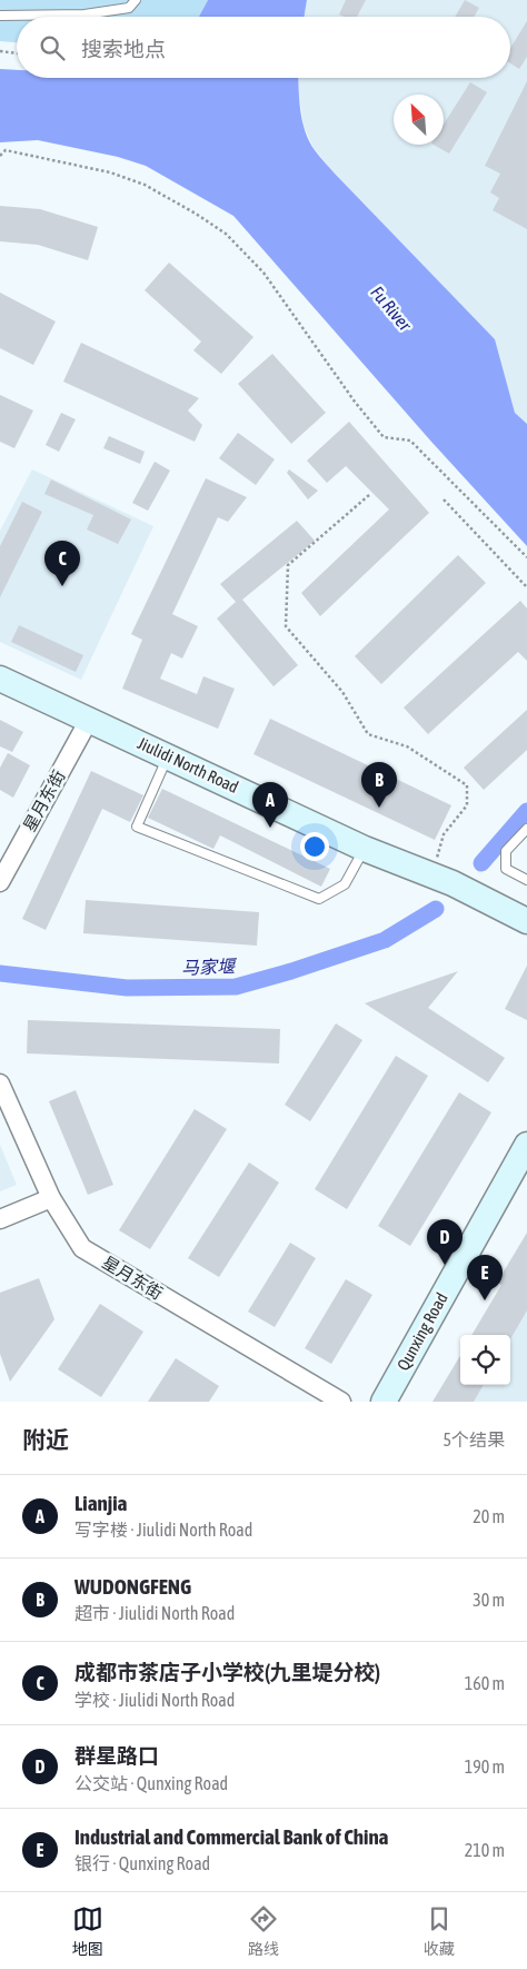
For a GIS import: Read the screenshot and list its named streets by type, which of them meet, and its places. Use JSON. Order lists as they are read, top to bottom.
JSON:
{
  "streets": {
    "street": ["Jiulidi North Road", "星月东街", "Qunxing Road"]
  },
  "crossings": [
    ["Jiulidi North Road", "星月东街"]
  ],
  "water": ["Fu River", "马家堰"],
  "north": "top left",
  "page": {
    "search": "搜索地点",
    "pins": [
      "C",
      "B",
      "A",
      "D",
      "E"
    ],
    "heading": ["附近", "5个结果"],
    "list": [
      {
        "mark": "A",
        "name": "Lianjia",
        "note": "写字楼 · Jiulidi North Road",
        "value": "20 m"
      },
      {
        "mark": "B",
        "name": "WUDONGFENG",
        "note": "超市 · Jiulidi North Road",
        "value": "30 m"
      },
      {
        "mark": "C",
        "name": "成都市茶店子小学校(九里堤分校)",
        "note": "学校 · Jiulidi North Road",
        "value": "160 m"
      },
      {
        "mark": "D",
        "name": "群星路口",
        "note": "公交站 · Qunxing Road",
        "value": "190 m"
      },
      {
        "mark": "E",
        "name": "Industrial and Commercial Bank of China",
        "note": "银行 · Qunxing Road",
        "value": "210 m"
      }
    ],
    "nav": ["地图", "路线", "收藏"]
  }
}
